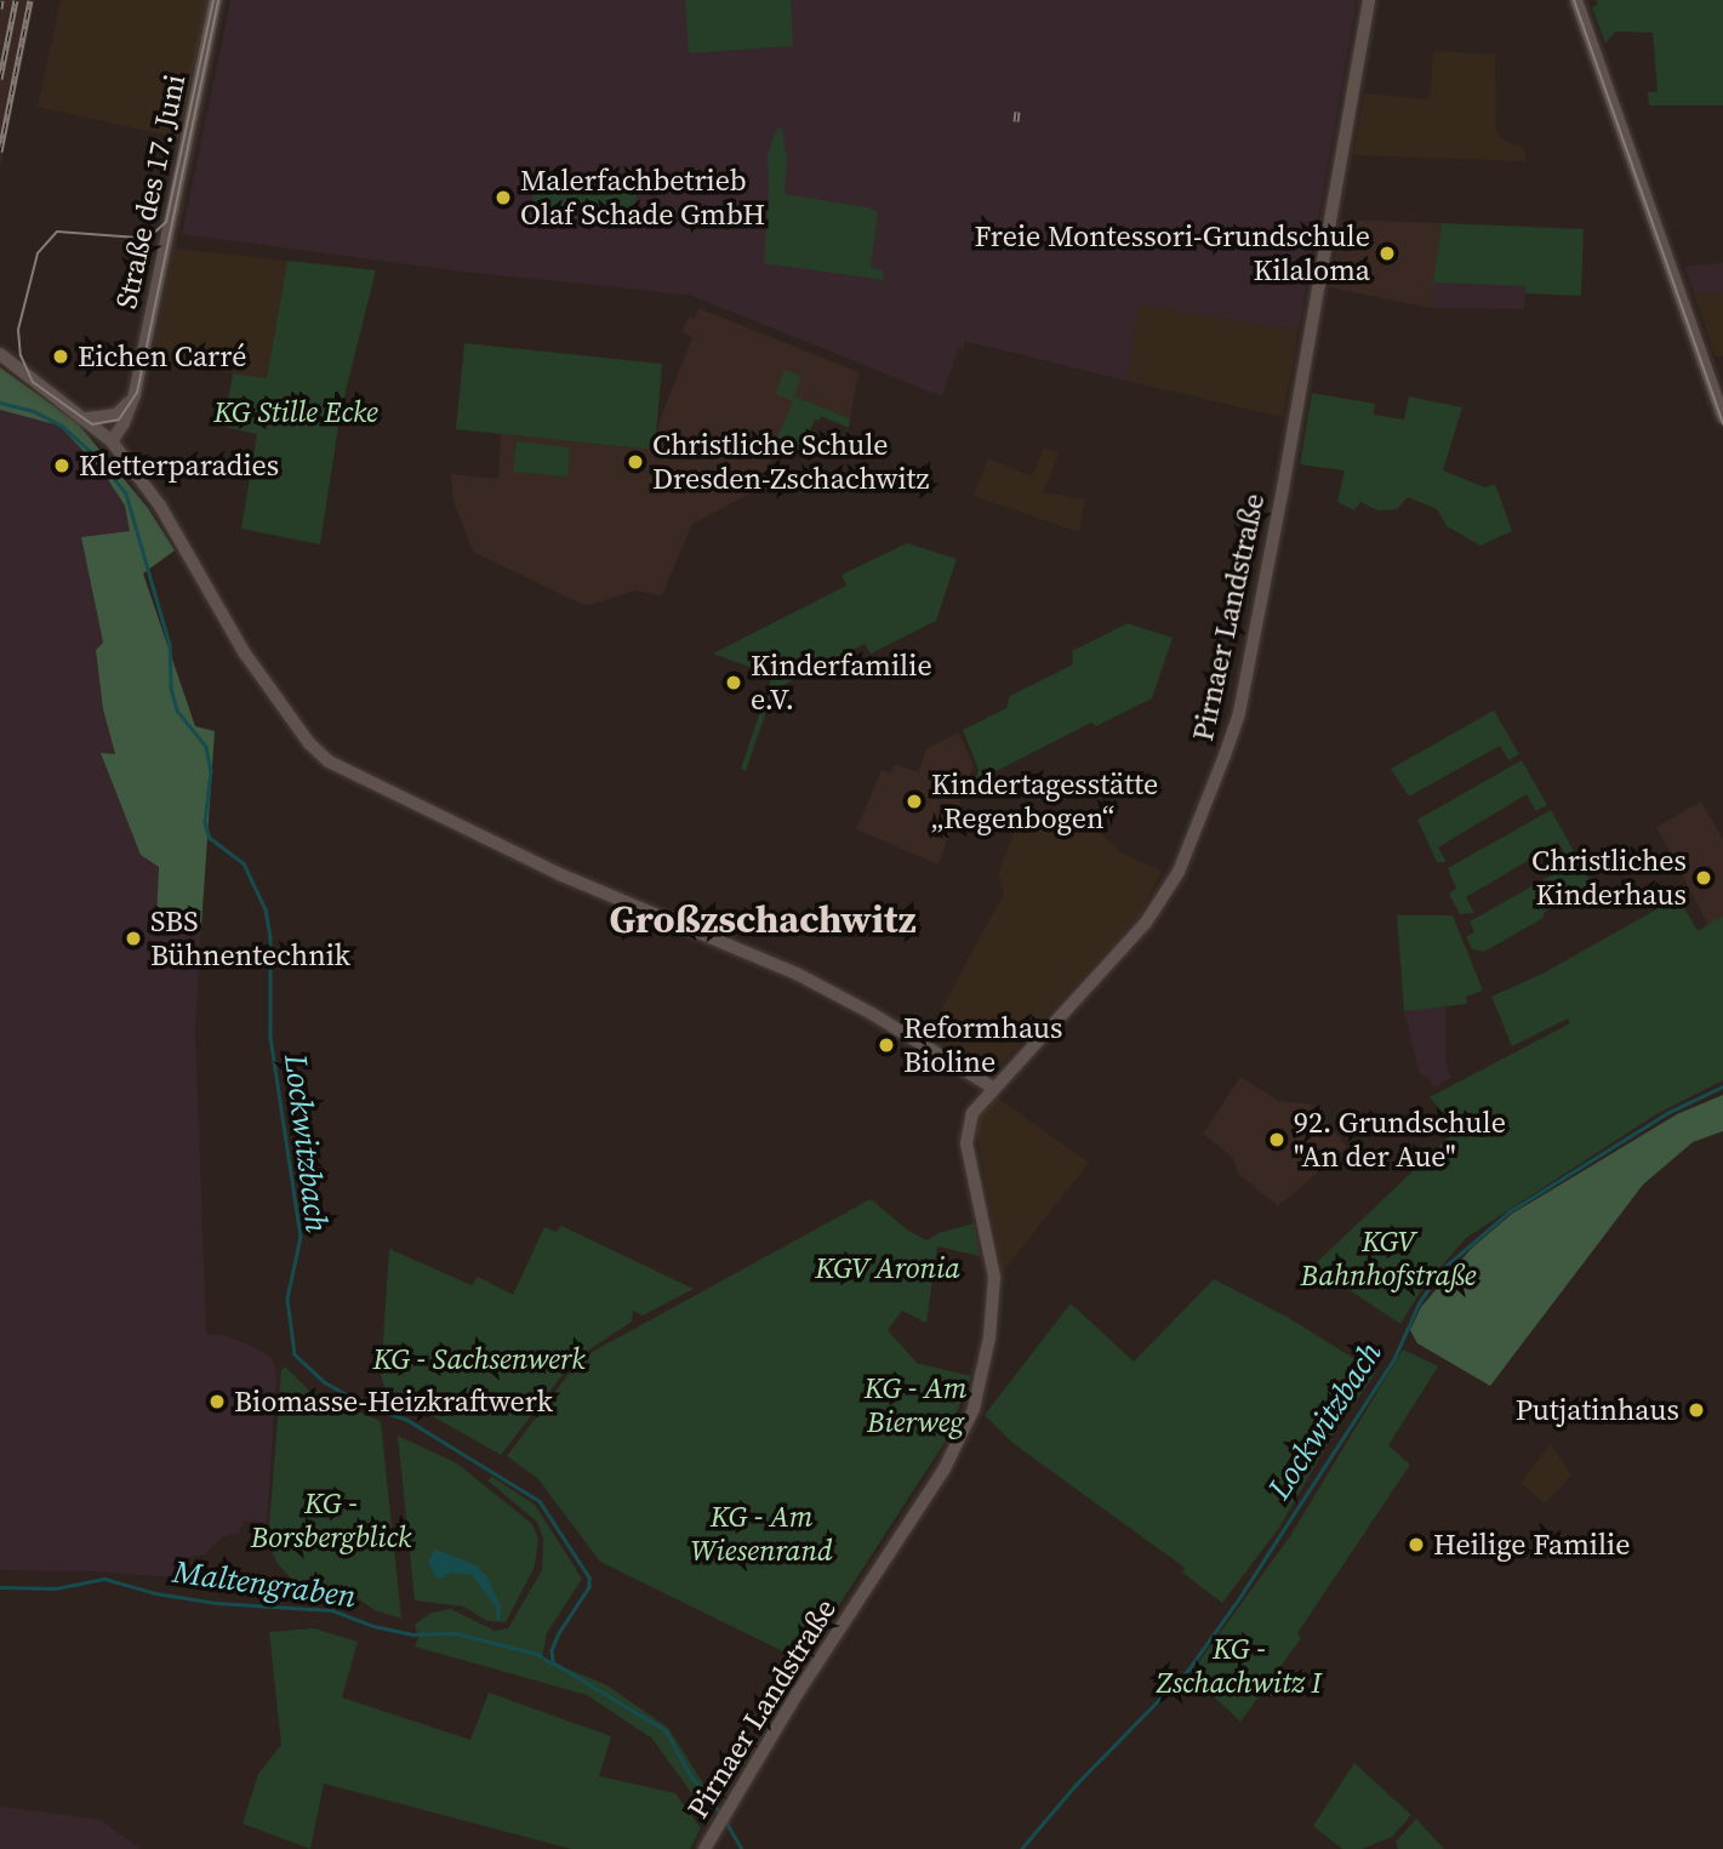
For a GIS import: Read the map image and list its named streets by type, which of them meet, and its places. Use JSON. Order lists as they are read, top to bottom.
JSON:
{
  "streets": {
    "street": ["Straße des 17. Juni", "Pirnaer Landstraße"]
  },
  "districts": ["Großzschachwitz"],
  "water": ["Lockwitzbach", "Maltengraben"],
  "parks": [
    "KG Stille Ecke",
    "KGV Bahnhofstraße",
    "KGV Aronia",
    "KG - Sachsenwerk",
    "KG - Am Bierweg",
    "KG - Borsbergblick",
    "KG - Am Wiesenrand",
    "KG - Zschachwitz I"
  ],
  "places": [
    "Malerfachbetrieb Olaf Schade GmbH",
    "Freie Montessori-Grundschule Kilaloma",
    "Eichen Carré",
    "Christliche Schule Dresden-Zschachwitz",
    "Kletterparadies",
    "Kinderfamilie e.V.",
    "Kindertagesstätte „Regenbogen“",
    "Christliches Kinderhaus",
    "SBS Bühnentechnik",
    "Reformhaus Bioline",
    "92. Grundschule \"An der Aue\"",
    "Biomasse-Heizkraftwerk",
    "Putjatinhaus",
    "Heilige Familie"
  ]
}
